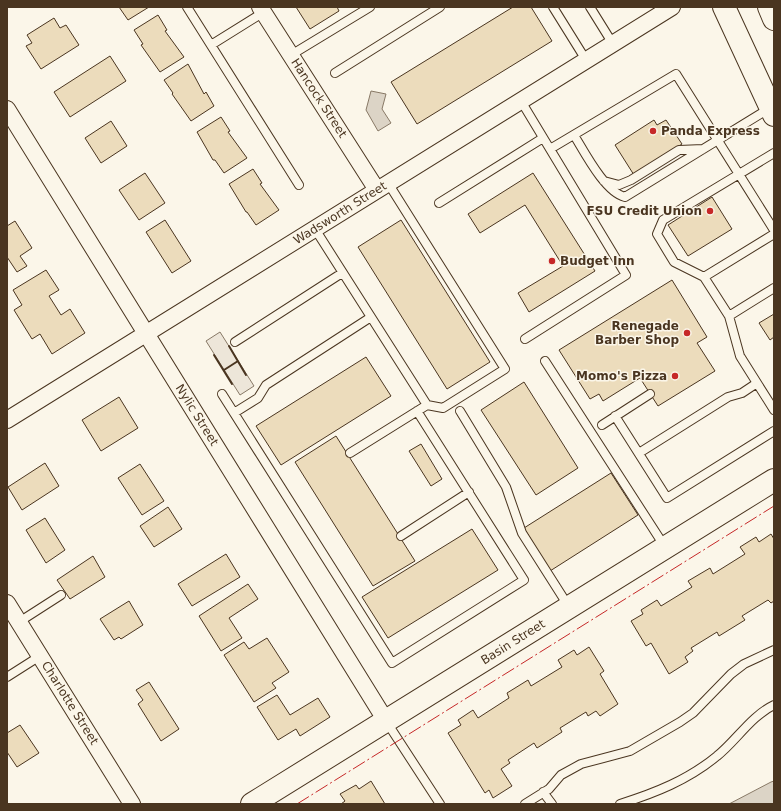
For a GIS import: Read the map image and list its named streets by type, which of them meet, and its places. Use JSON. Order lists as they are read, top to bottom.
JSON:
{
  "streets": {
    "street": [
      "Hancock Street",
      "Wadsworth Street",
      "Nylic Street",
      "Basin Street",
      "Charlotte Street"
    ]
  },
  "crossings": [
    ["Hancock Street", "Wadsworth Street"],
    ["Wadsworth Street", "Nylic Street"],
    ["Nylic Street", "Basin Street"]
  ],
  "places": [
    "Panda Express",
    "FSU Credit Union",
    "Budget Inn",
    "Renegade Barber Shop",
    "Momo's Pizza"
  ]
}
